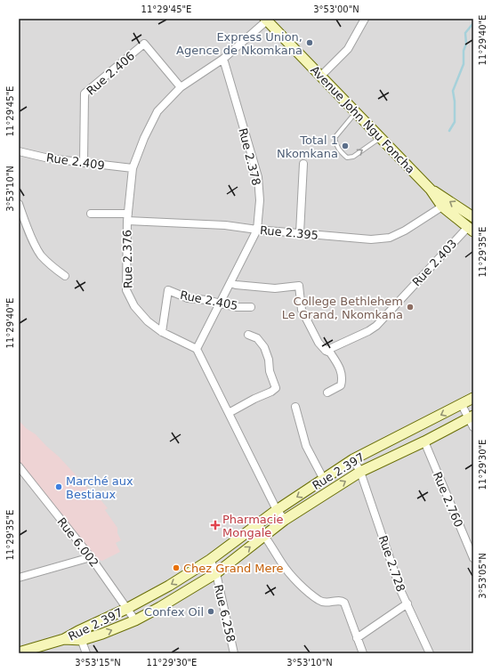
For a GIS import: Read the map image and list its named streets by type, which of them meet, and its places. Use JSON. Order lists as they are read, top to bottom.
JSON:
{
  "streets": {
    "main road": ["Avenue John Ngu Foncha", "Rue 2.397"],
    "street": [
      "Rue 2.406",
      "Rue 2.378",
      "Rue 2.409",
      "Rue 2.395",
      "Rue 2.376",
      "Rue 2.403",
      "Rue 2.405",
      "Rue 2.760",
      "Rue 6.002",
      "Rue 2.728",
      "Rue 6.258"
    ]
  },
  "crossings": [
    ["Rue 2.406", "Rue 2.409"],
    ["Rue 2.406", "Rue 2.376"],
    ["Avenue John Ngu Foncha", "Rue 2.395"],
    ["Avenue John Ngu Foncha", "Rue 2.376"],
    ["Avenue John Ngu Foncha", "Rue 2.403"],
    ["Rue 2.378", "Rue 2.395"],
    ["Rue 2.378", "Rue 2.376"],
    ["Rue 2.378", "Rue 2.405"],
    ["Rue 2.409", "Rue 2.376"],
    ["Rue 2.395", "Rue 2.376"],
    ["Rue 2.376", "Rue 2.405"],
    ["Rue 2.397", "Rue 2.760"],
    ["Rue 2.397", "Rue 6.002"],
    ["Rue 2.397", "Rue 2.728"],
    ["Rue 2.397", "Rue 6.258"]
  ],
  "places": {
    "other": [
      "Express Union, Agence de Nkomkana",
      "Total 1 Nkomkana",
      "College Bethlehem Le Grand, Nkomkana",
      "Marché aux Bestiaux",
      "Chez Grand Mere",
      "Confex Oil"
    ],
    "health": ["Pharmacie Mongale"]
  },
  "coordinates": [
    "11°29'45\"E",
    "3°53'00\"N",
    "11°29'40\"E",
    "3°53'10\"N",
    "11°29'35\"E",
    "11°29'30\"E",
    "3°53'05\"N",
    "3°53'15\"N"
  ]
}
